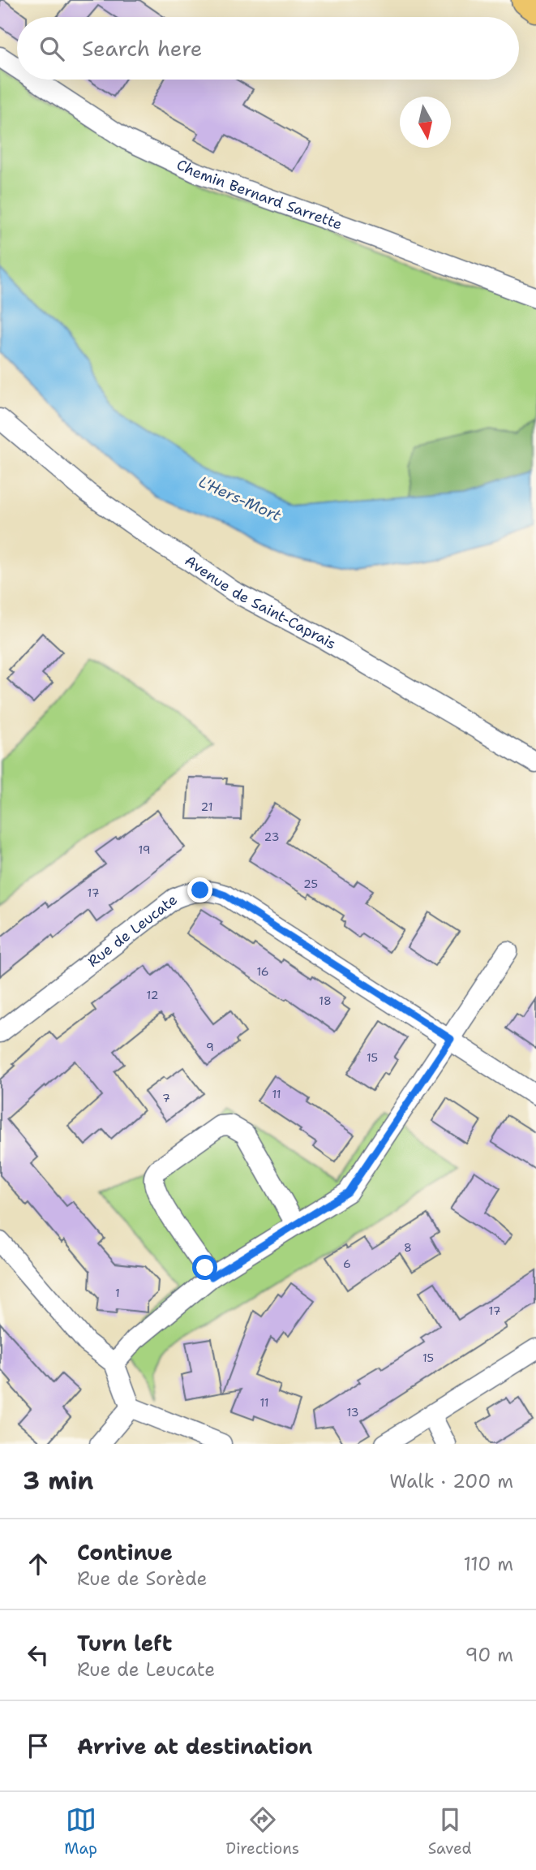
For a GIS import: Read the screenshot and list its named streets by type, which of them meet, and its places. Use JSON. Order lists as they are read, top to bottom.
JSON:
{
  "streets": {
    "street": ["Chemin Bernard Sarrette", "Avenue de Saint-Caprais", "Rue de Leucate"]
  },
  "water": ["L'Hers-Mort"],
  "house_numbers": [
    "21",
    "23",
    "19",
    "25",
    "17",
    "16",
    "12",
    "18",
    "9",
    "15",
    "11",
    "7",
    "8",
    "6",
    "1",
    "17",
    "15",
    "11",
    "13"
  ],
  "north": "bottom",
  "page": {
    "search": "Search here",
    "heading": ["3 min", "Walk · 200 m"],
    "list": [
      ["Continue", "Rue de Sorède", "110 m"],
      ["Turn left", "Rue de Leucate", "90 m"],
      "Arrive at destination"
    ],
    "nav": ["Map", "Directions", "Saved"]
  }
}
